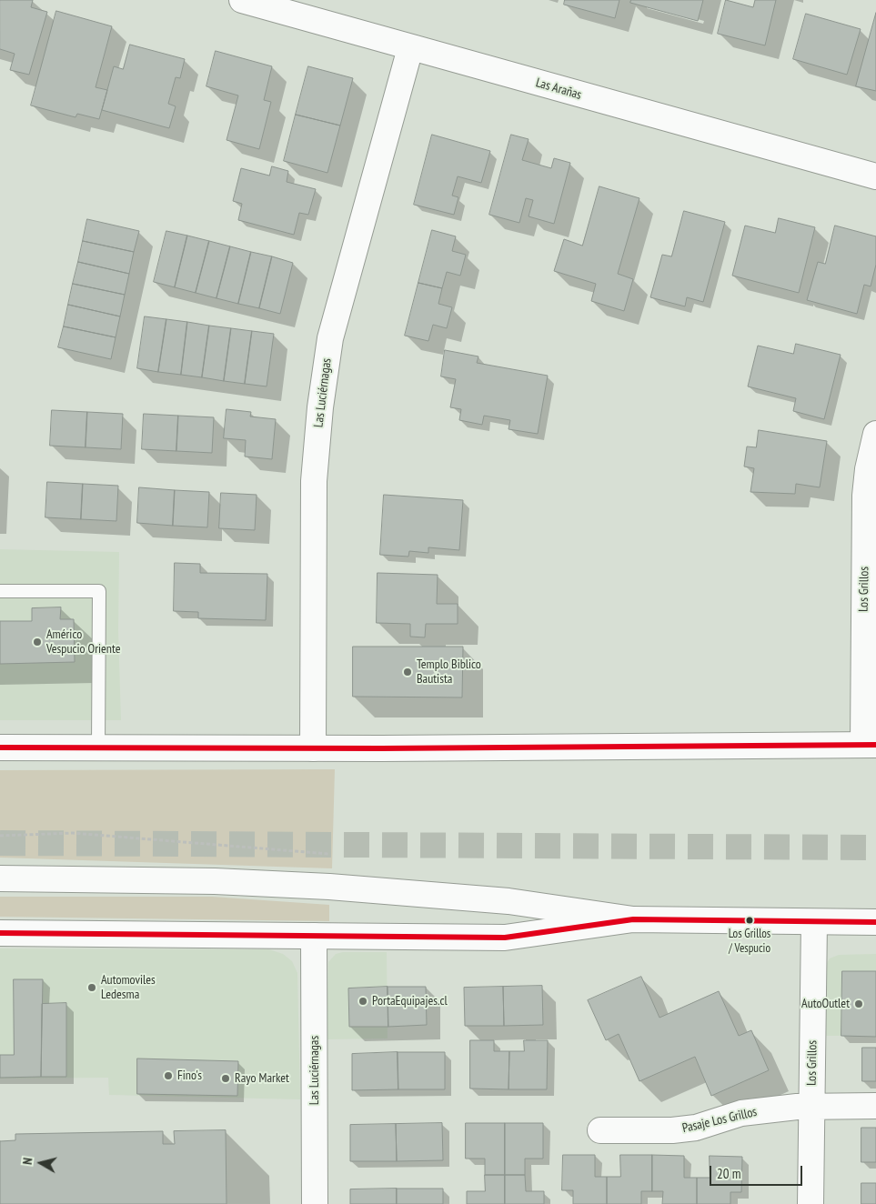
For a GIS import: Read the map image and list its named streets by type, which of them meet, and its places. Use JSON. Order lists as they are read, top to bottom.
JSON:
{
  "streets": {
    "main road": [
      "Las Arañas",
      "Las Luciérnagas",
      "Los Grillos",
      "Pasaje Los Grillos"
    ]
  },
  "crossings": [
    ["Las Arañas", "Las Luciérnagas"],
    ["Los Grillos", "Pasaje Los Grillos"]
  ],
  "places": [
    "Américo Vespucio Oriente",
    "Templo Biblico Bautista",
    "Los Grillos / Vespucio",
    "Automoviles Ledesma",
    "PortaEquipajes.cl",
    "AutoOutlet",
    "Fino's",
    "Rayo Market"
  ],
  "scale_bar": "20 m",
  "north": "left"
}
